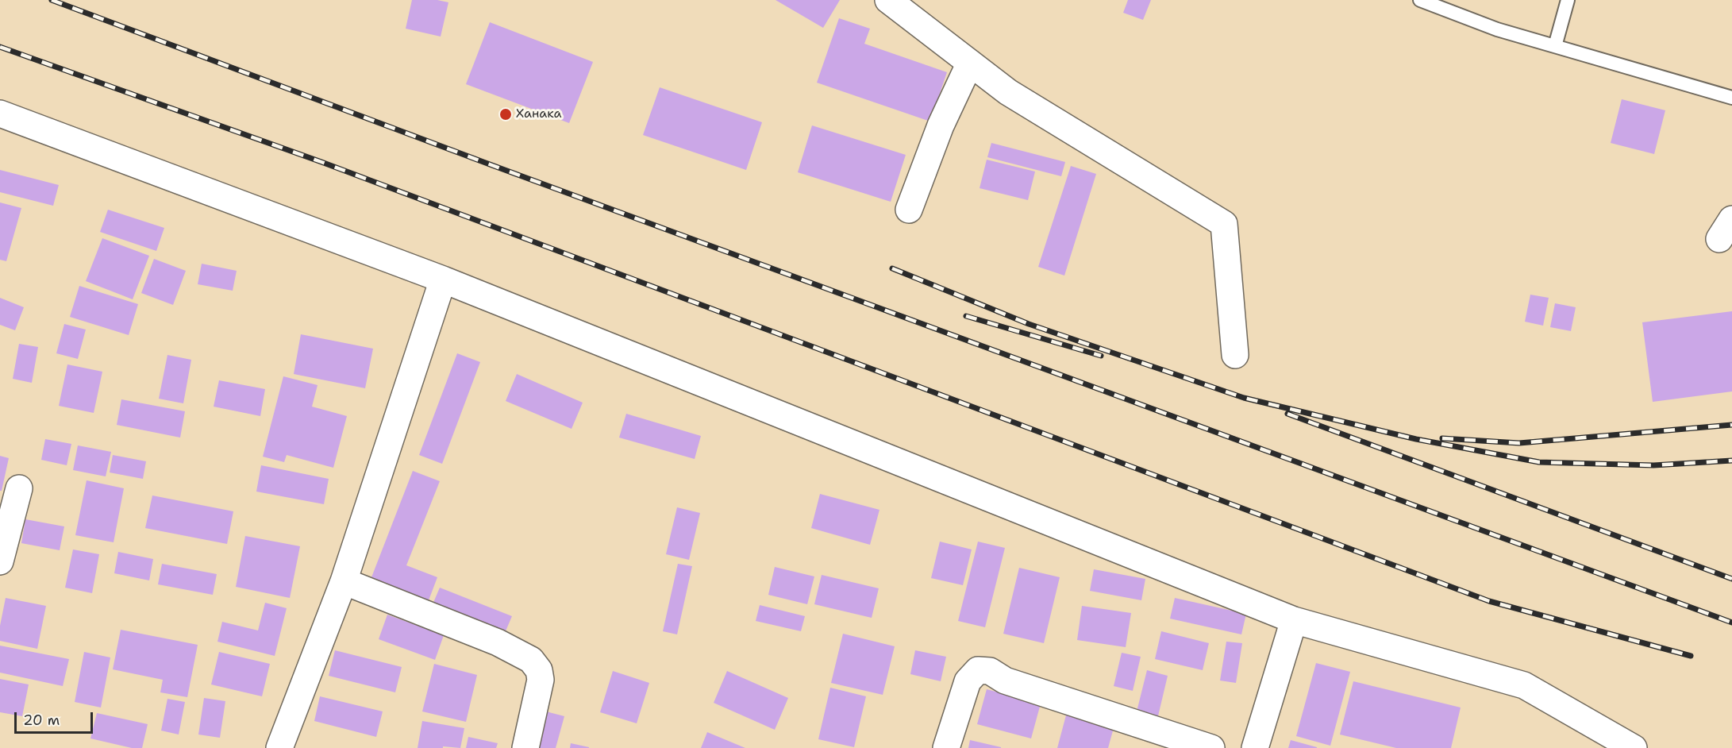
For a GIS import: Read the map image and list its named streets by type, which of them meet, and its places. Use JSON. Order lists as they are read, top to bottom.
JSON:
{
  "places": ["Ханака"],
  "scale_bar": "20 m"
}
